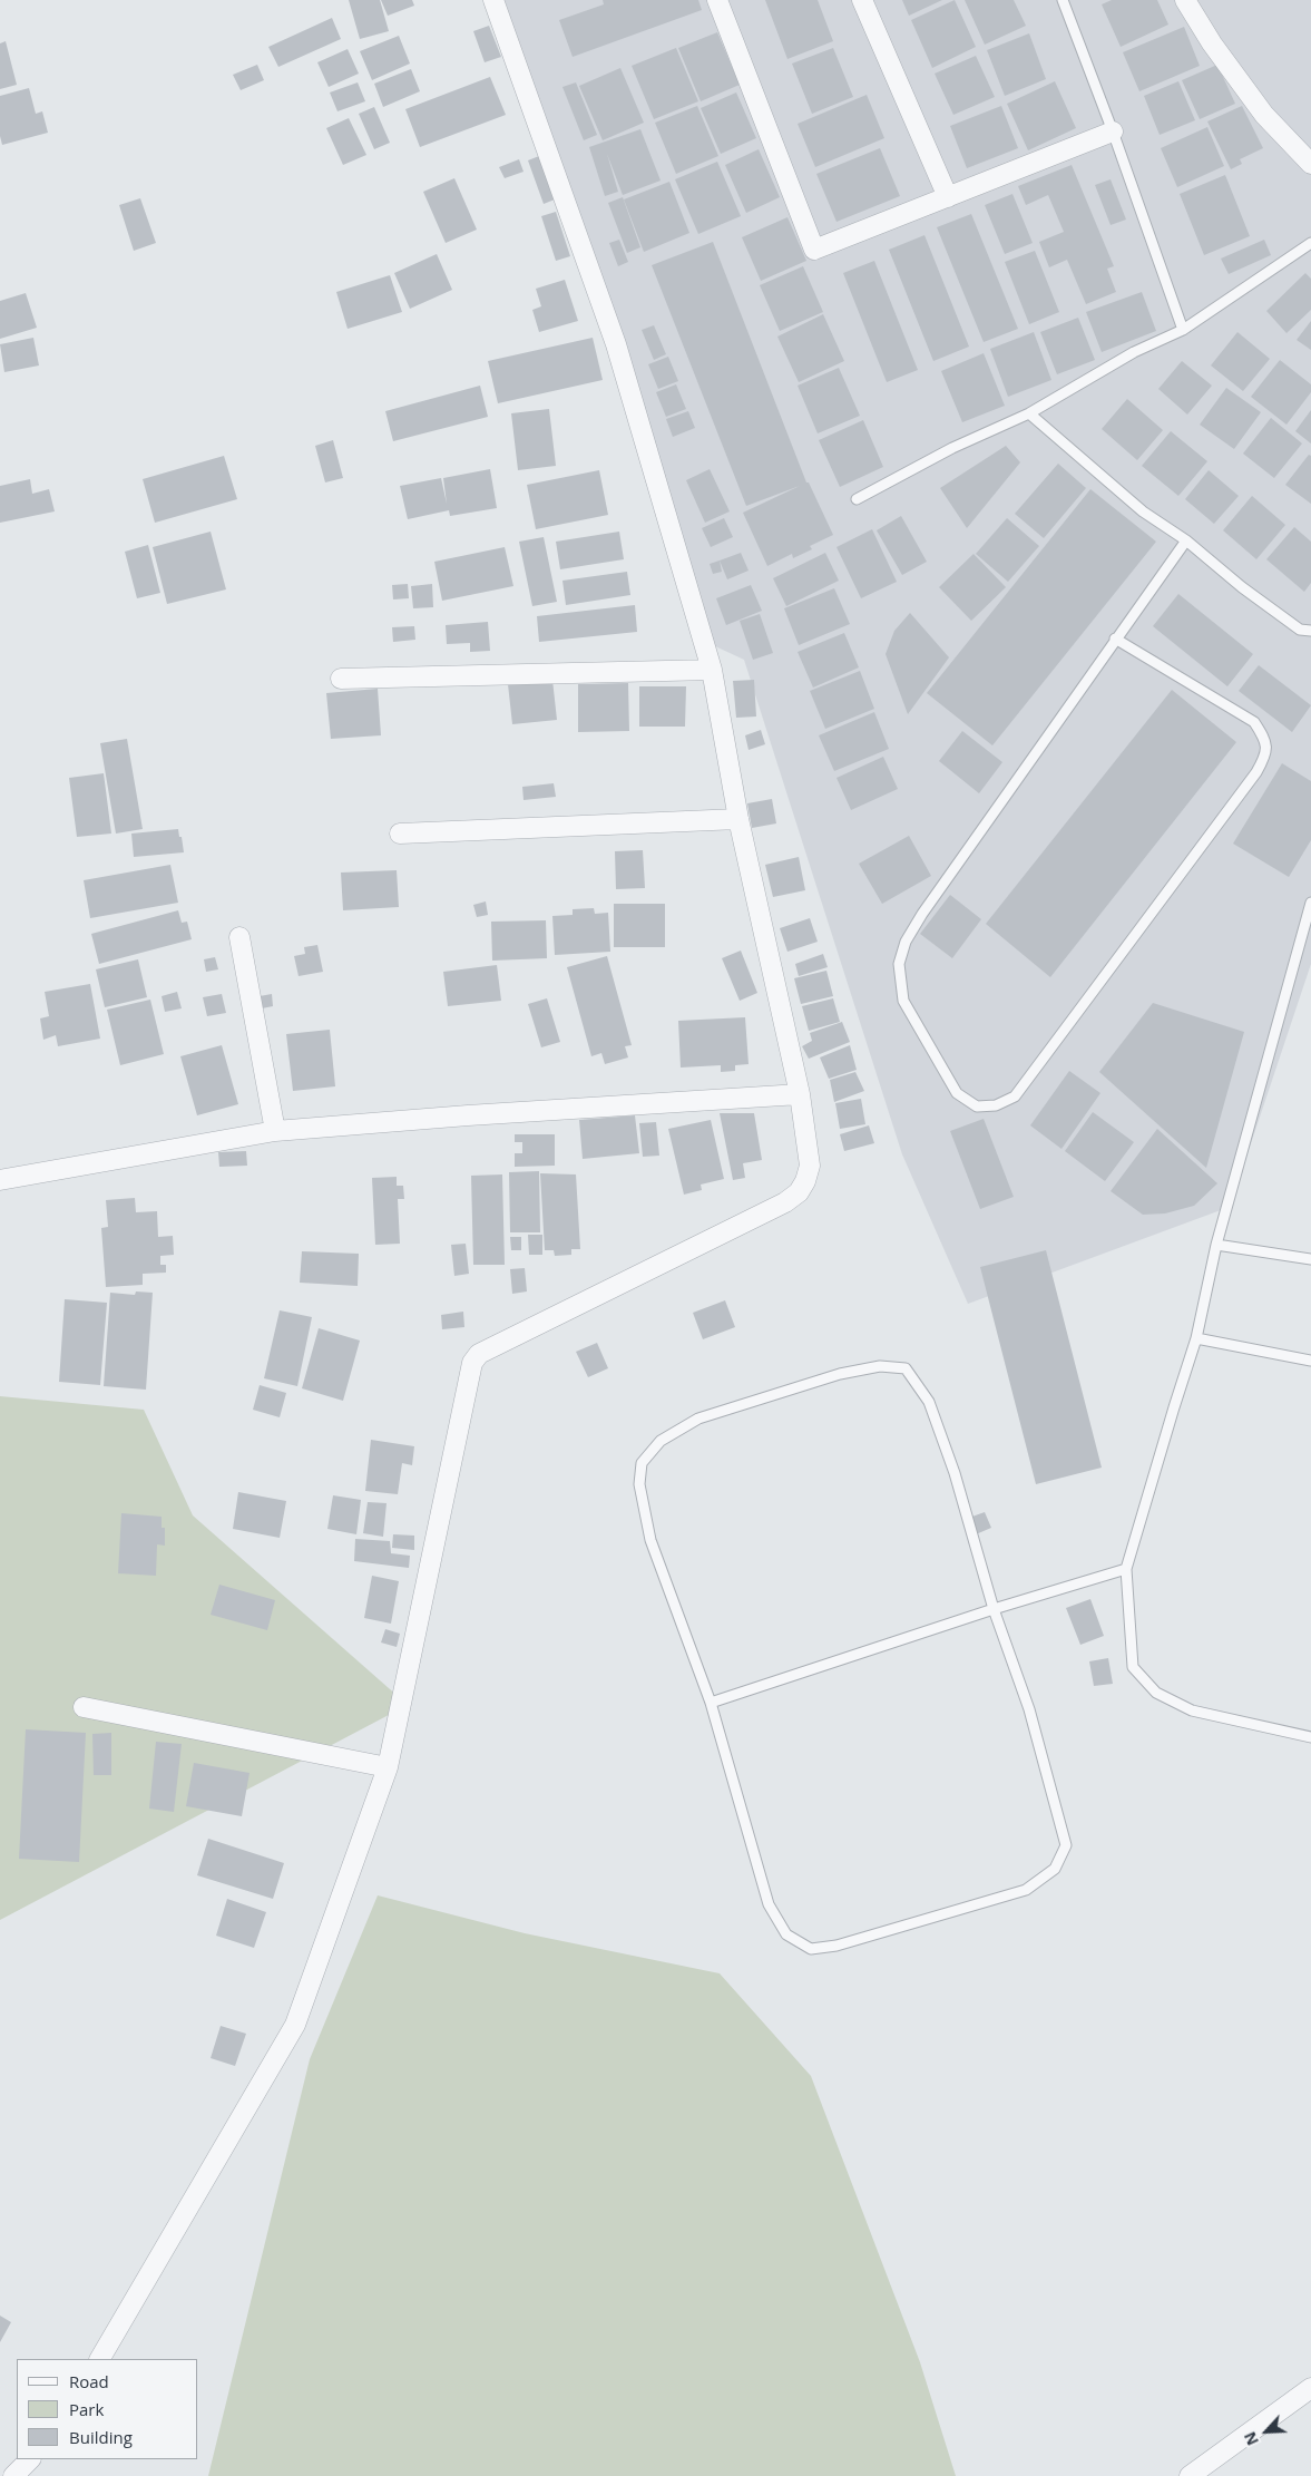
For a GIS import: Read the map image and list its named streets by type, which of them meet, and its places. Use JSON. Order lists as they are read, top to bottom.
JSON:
{
  "legend": ["Road", "Park", "Building"],
  "north": "bottom left"
}
